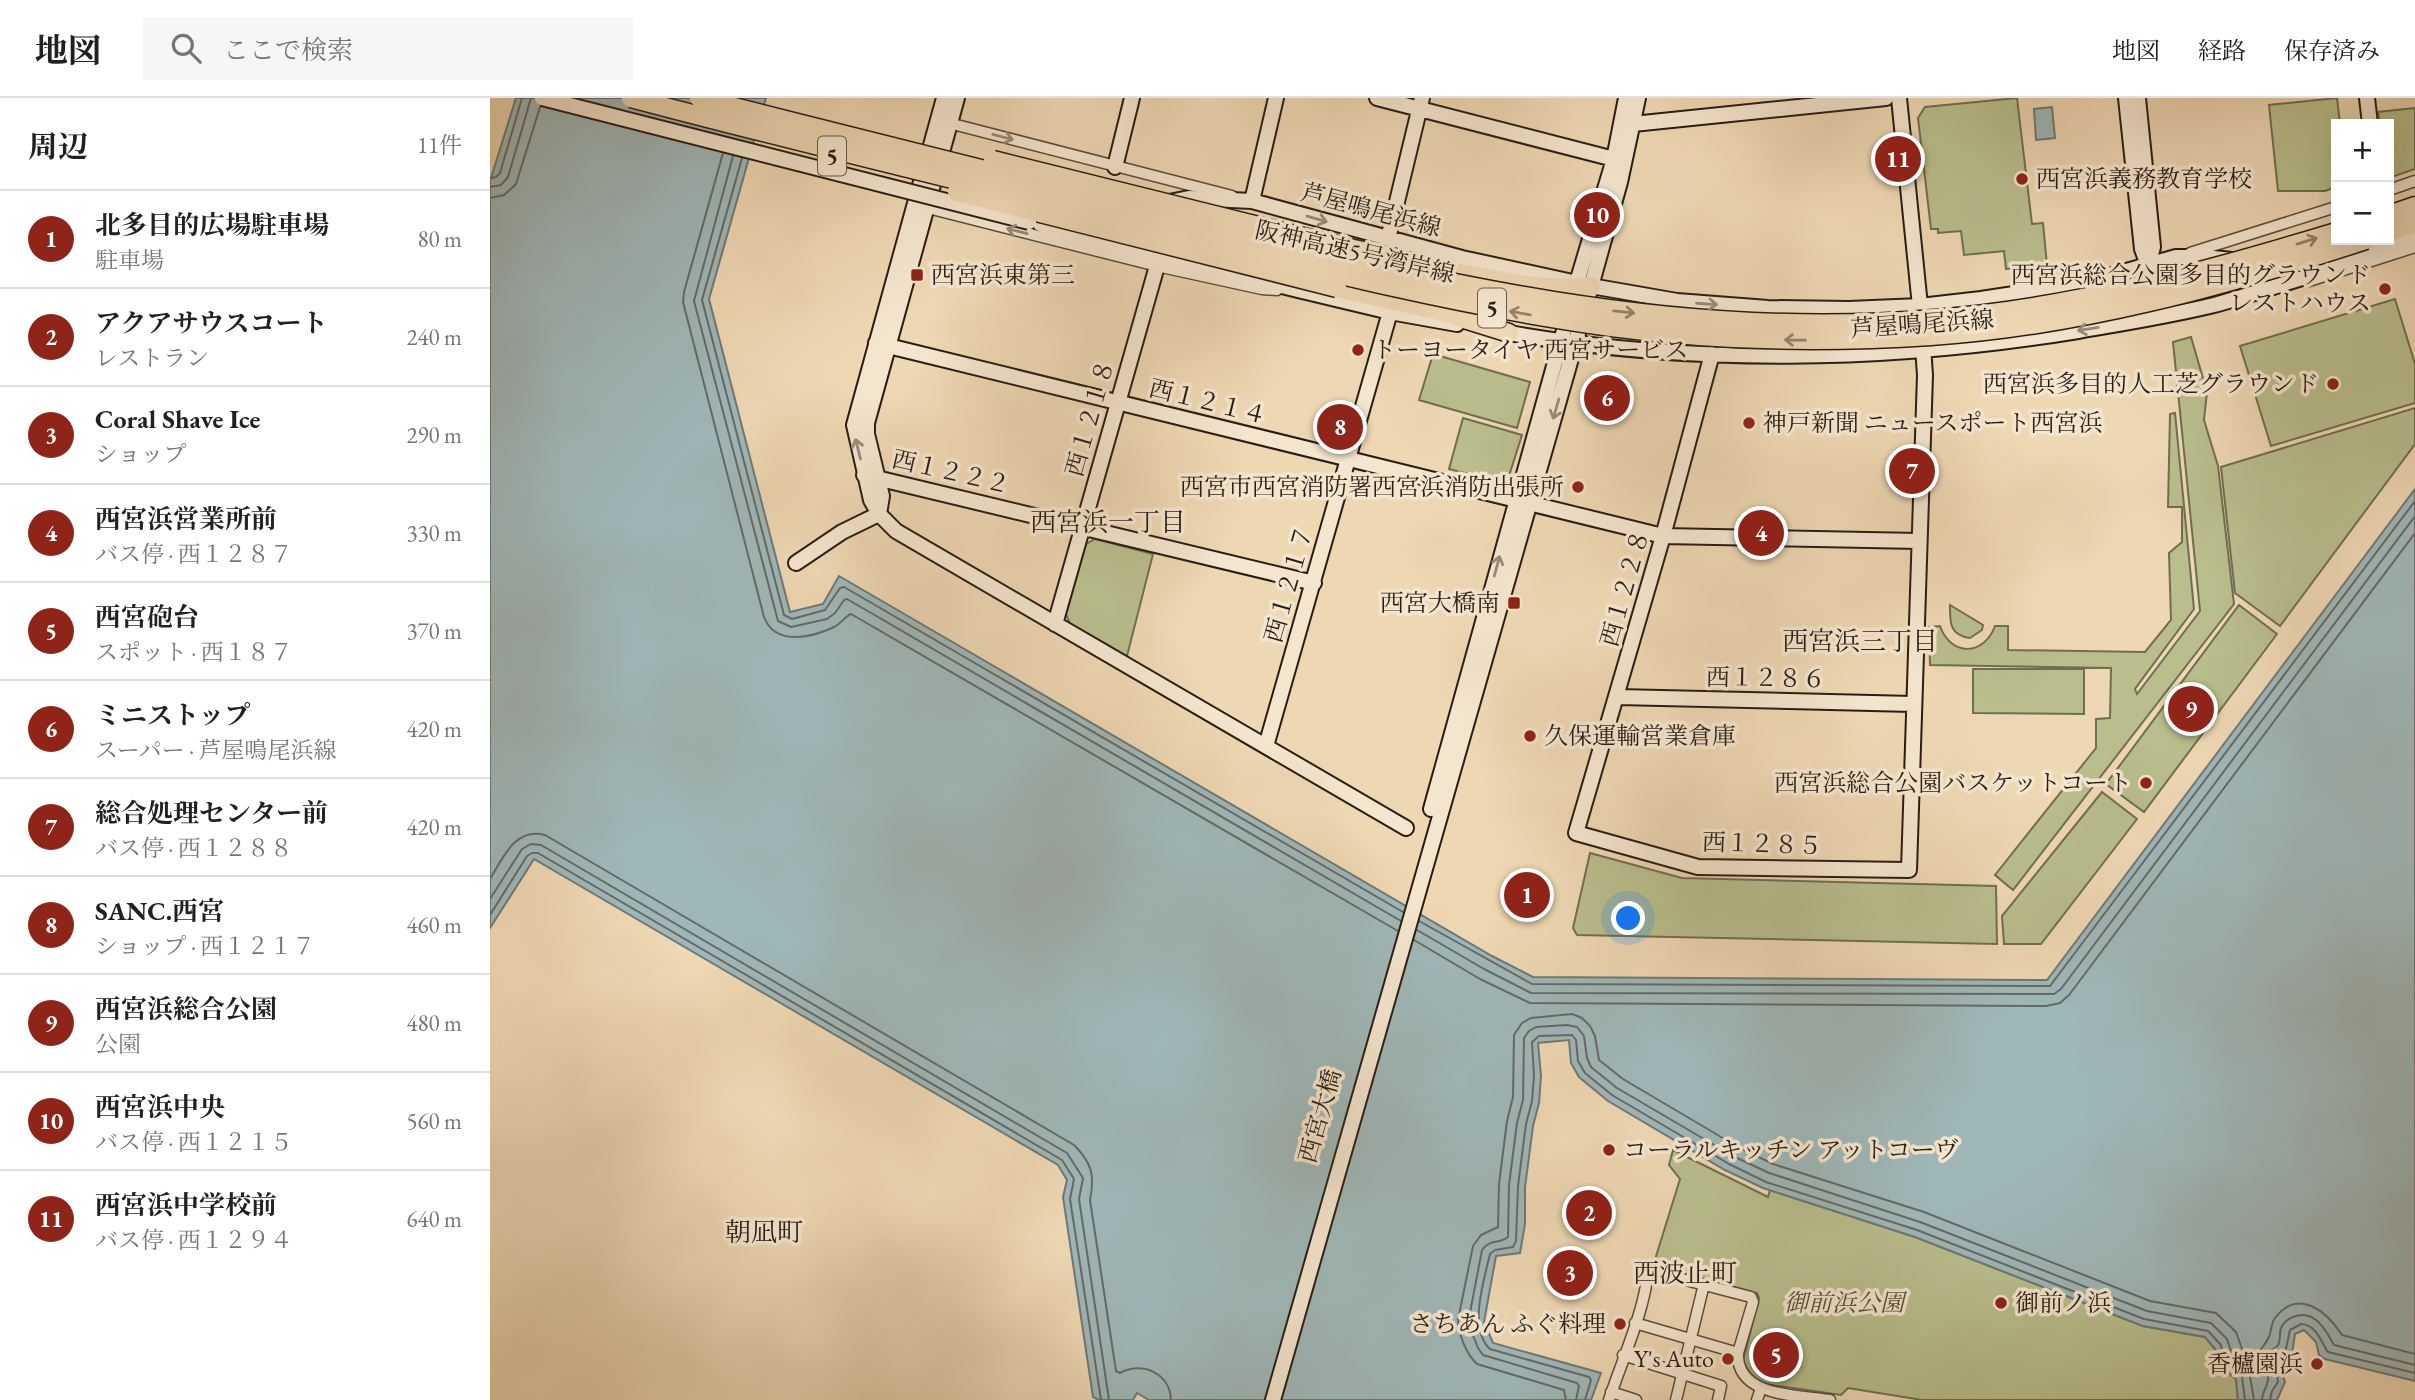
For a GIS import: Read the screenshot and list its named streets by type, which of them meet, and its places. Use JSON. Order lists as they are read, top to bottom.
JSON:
{
  "streets": {
    "highway": ["5", "阪神高速5号湾岸線"],
    "street": [
      "芦屋鳴尾浜線",
      "西１２１４",
      "西１２１８",
      "西１２２２",
      "西１２１７",
      "西１２２８",
      "西１２８６",
      "西１２８５",
      "西宮大橋"
    ]
  },
  "crossings": [
    ["5", "芦屋鳴尾浜線"],
    ["5", "阪神高速5号湾岸線"],
    ["芦屋鳴尾浜線", "阪神高速5号湾岸線"],
    ["芦屋鳴尾浜線", "西１２１７"],
    ["芦屋鳴尾浜線", "西１２２８"],
    ["西１２１４", "西１２１８"],
    ["西１２１４", "西１２１７"],
    ["西１２１４", "西１２２８"],
    ["西１２１８", "西１２２２"],
    ["西１２２２", "西１２１７"],
    ["西１２２８", "西１２８６"],
    ["西１２２８", "西１２８５"],
    ["西１２８６", "西１２８５"]
  ],
  "districts": [
    "西宮浜一丁目",
    "西宮浜三丁目",
    "朝凪町",
    "西波止町"
  ],
  "parks": ["御前浜公園"],
  "places": {
    "other": [
      "西宮浜義務教育学校",
      "西宮浜総合公園多目的グラウンド レストハウス",
      "トーヨータイヤ 西宮サービス",
      "西宮浜多目的人工芝グラウンド",
      "神戸新聞 ニュースポート西宮浜",
      "西宮市西宮消防署西宮浜消防出張所",
      "久保運輸営業倉庫",
      "西宮浜総合公園バスケットコート",
      "コーラルキッチン アットコーヴ",
      "御前ノ浜",
      "さちあん ふぐ料理",
      "Y's Auto",
      "香櫨園浜"
    ],
    "transit": ["西宮浜東第三", "西宮大橋南"]
  },
  "page": {
    "header": "地図",
    "search": "ここで検索",
    "nav": ["地図", "経路", "保存済み"],
    "heading": ["周辺", "11件"],
    "map_buttons": ["+", "−"],
    "pins": [
      "11",
      "10",
      "6",
      "8",
      "7",
      "4",
      "9",
      "1",
      "2",
      "3",
      "5"
    ],
    "list": [
      {
        "mark": "1",
        "name": "北多目的広場駐車場",
        "note": "駐車場",
        "value": "80 m"
      },
      {
        "mark": "2",
        "name": "アクアサウスコート",
        "note": "レストラン",
        "value": "240 m"
      },
      {
        "mark": "3",
        "name": "Coral Shave Ice",
        "note": "ショップ",
        "value": "290 m"
      },
      {
        "mark": "4",
        "name": "西宮浜営業所前",
        "note": "バス停 · 西１２８７",
        "value": "330 m"
      },
      {
        "mark": "5",
        "name": "西宮砲台",
        "note": "スポット · 西１８７",
        "value": "370 m"
      },
      {
        "mark": "6",
        "name": "ミニストップ",
        "note": "スーパー · 芦屋鳴尾浜線",
        "value": "420 m"
      },
      {
        "mark": "7",
        "name": "総合処理センター前",
        "note": "バス停 · 西１２８８",
        "value": "420 m"
      },
      {
        "mark": "8",
        "name": "SANC.西宮",
        "note": "ショップ · 西１２１７",
        "value": "460 m"
      },
      {
        "mark": "9",
        "name": "西宮浜総合公園",
        "note": "公園",
        "value": "480 m"
      },
      {
        "mark": "10",
        "name": "西宮浜中央",
        "note": "バス停 · 西１２１５",
        "value": "560 m"
      },
      {
        "mark": "11",
        "name": "西宮浜中学校前",
        "note": "バス停 · 西１２９４",
        "value": "640 m"
      }
    ]
  }
}
